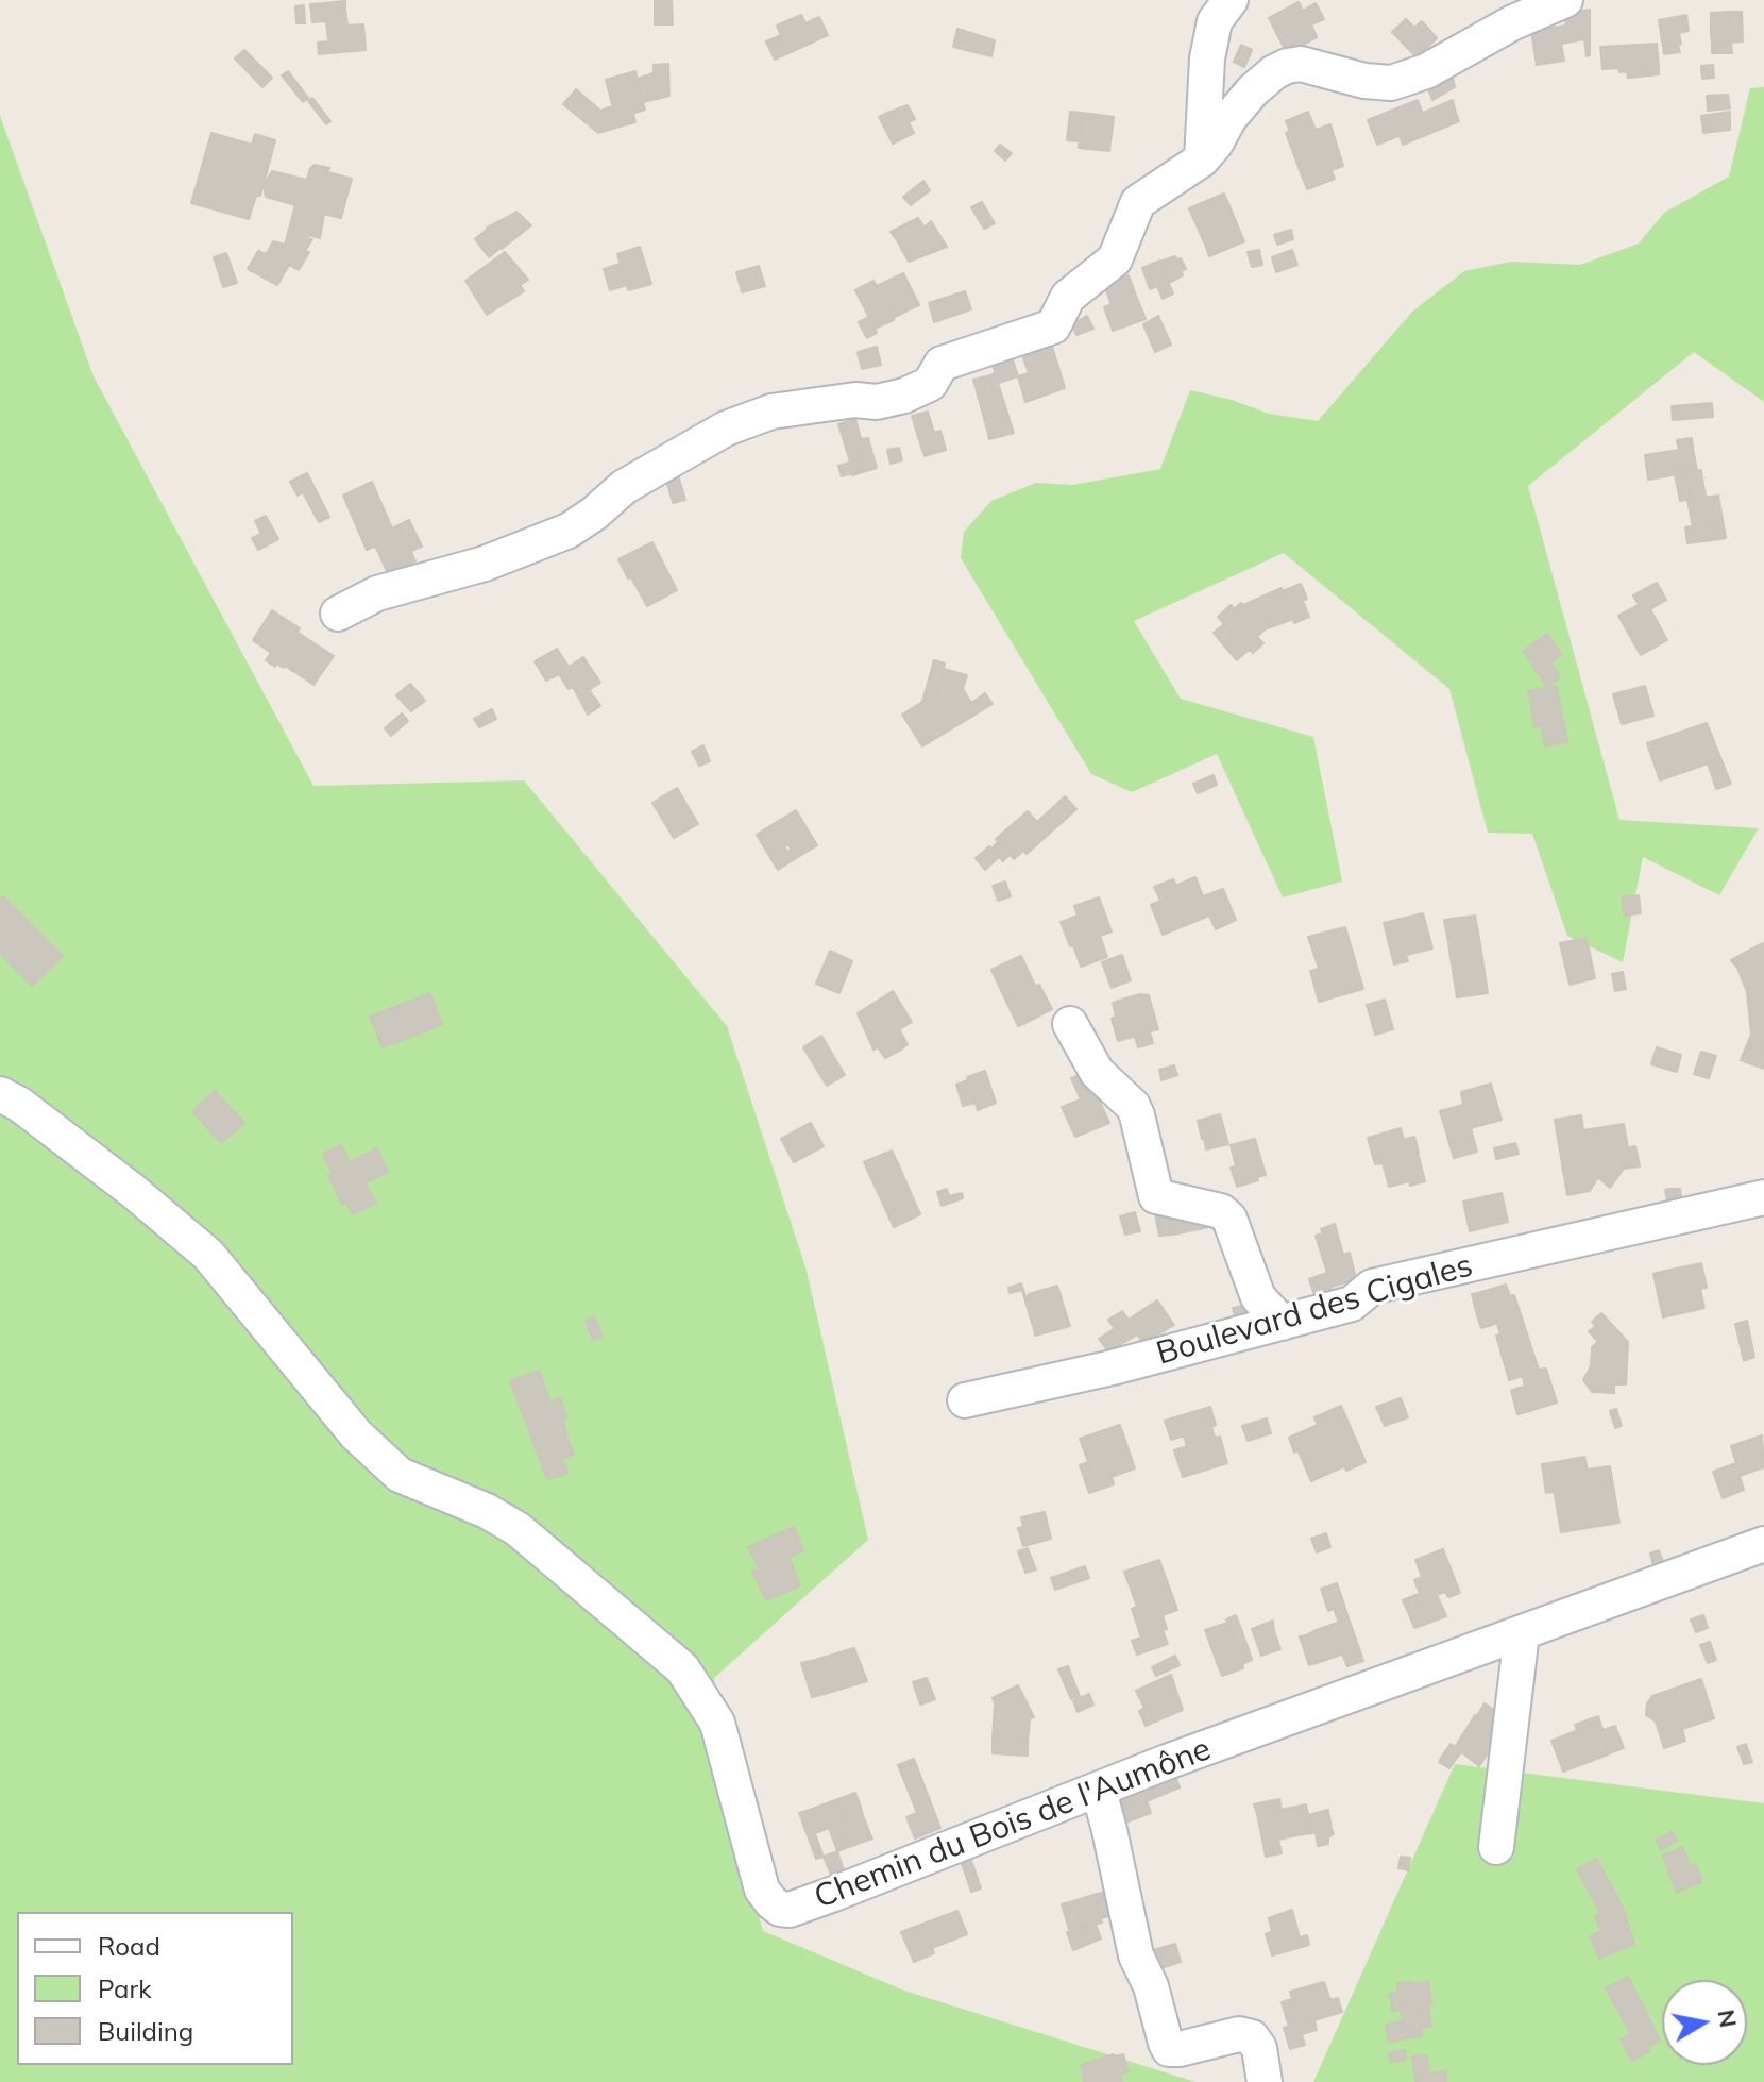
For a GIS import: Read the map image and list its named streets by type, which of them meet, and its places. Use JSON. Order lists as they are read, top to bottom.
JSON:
{
  "streets": {
    "street": ["Boulevard des Cigales", "Chemin du Bois de l'Aumône"]
  },
  "legend": ["Road", "Park", "Building"],
  "north": "right"
}
